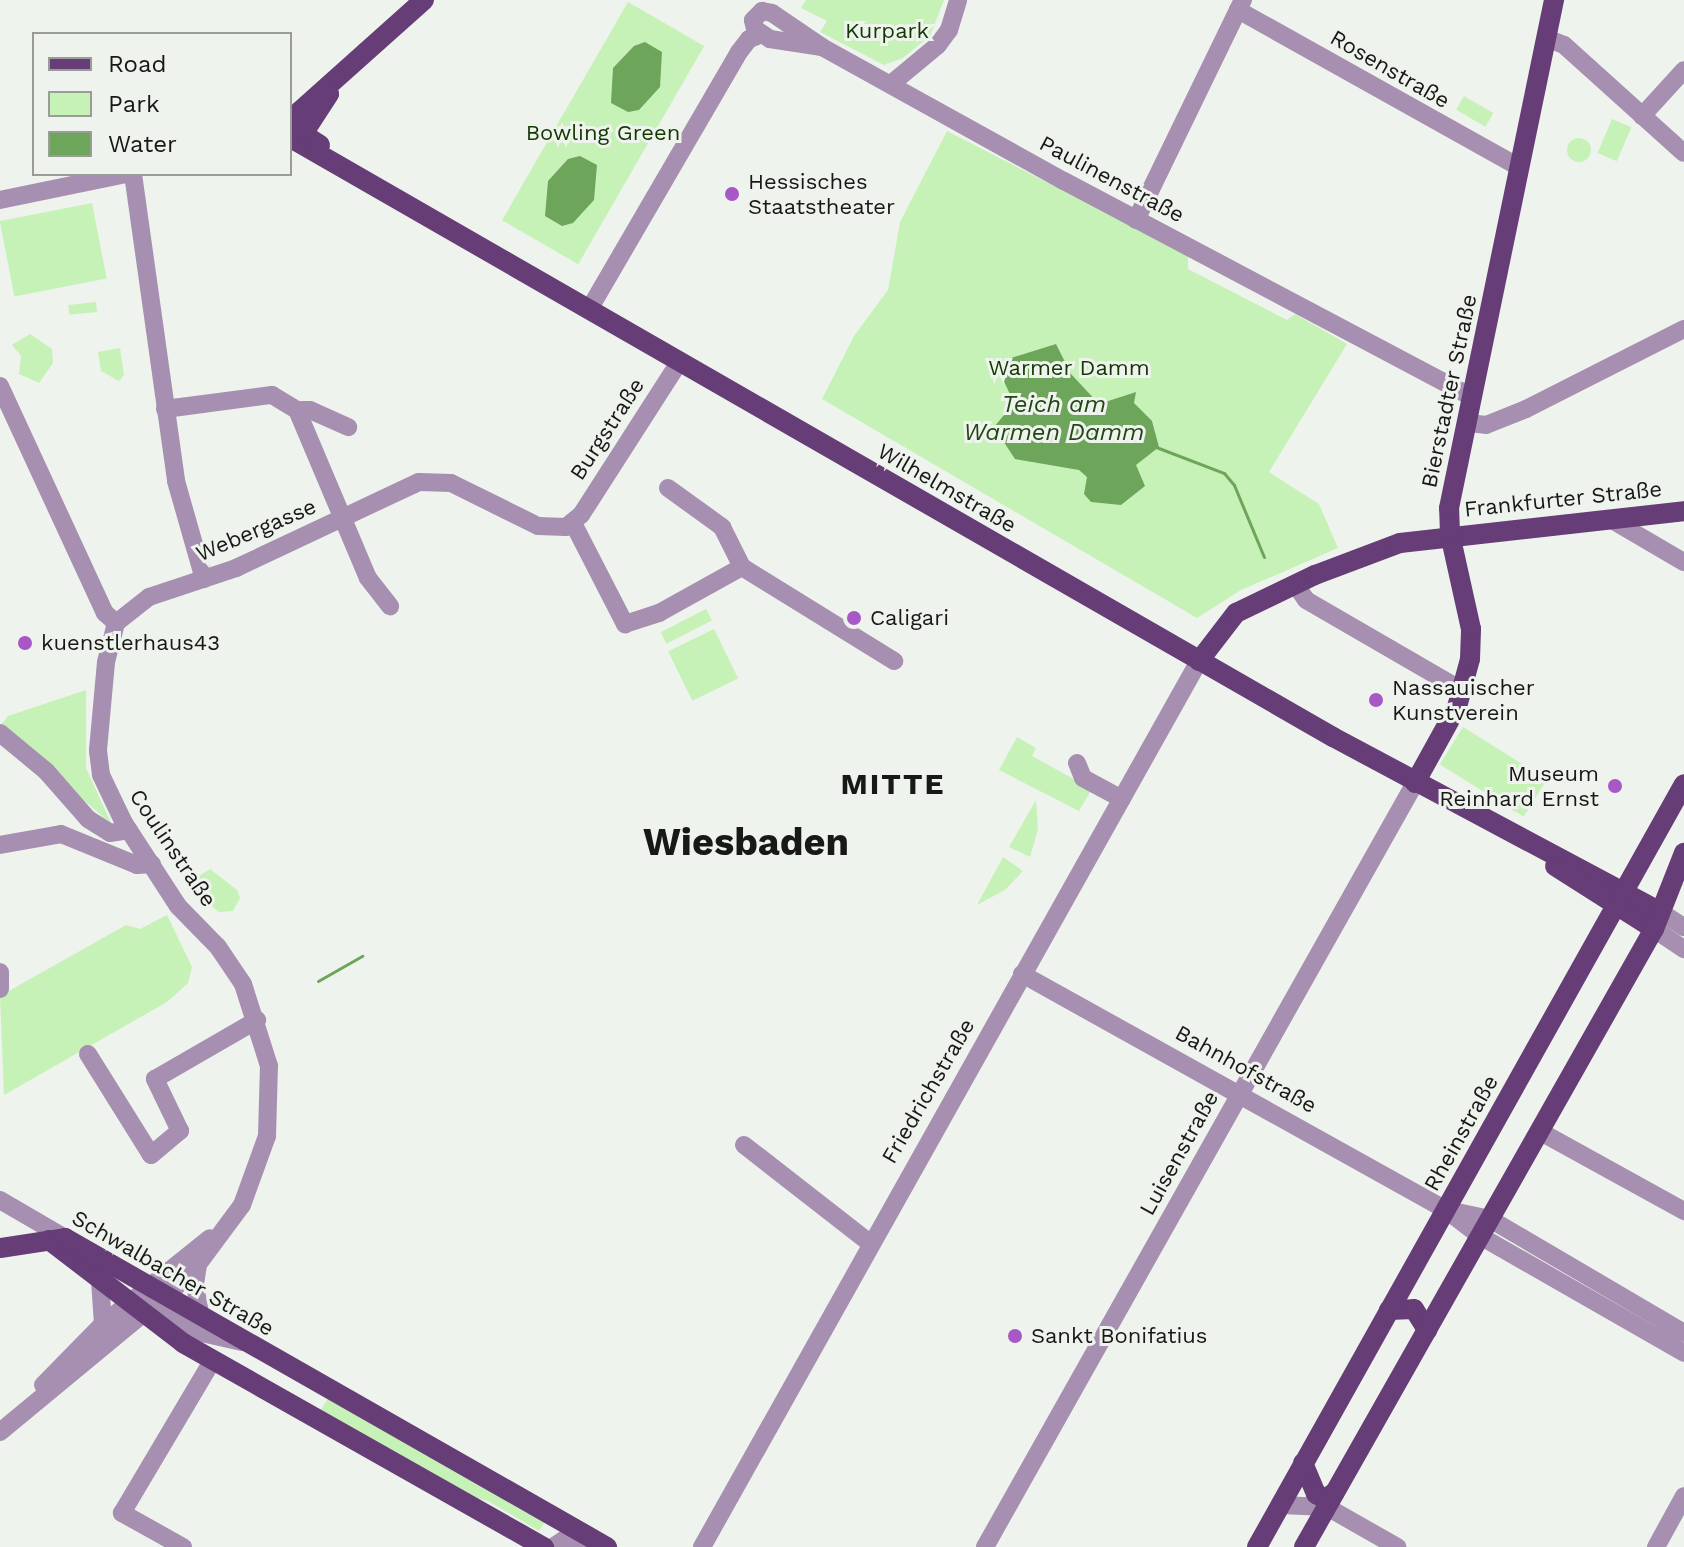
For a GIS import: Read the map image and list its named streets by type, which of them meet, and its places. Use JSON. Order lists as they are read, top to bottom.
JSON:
{
  "streets": {
    "main road": [
      "Bierstadter Straße",
      "Wilhelmstraße",
      "Frankfurter Straße",
      "Rheinstraße",
      "Schwalbacher Straße"
    ],
    "street": [
      "Rosenstraße",
      "Paulinenstraße",
      "Burgstraße",
      "Webergasse",
      "Coulinstraße",
      "Bahnhofstraße",
      "Friedrichstraße",
      "Luisenstraße"
    ]
  },
  "crossings": [
    ["Rosenstraße", "Bierstadter Straße"],
    ["Paulinenstraße", "Bierstadter Straße"],
    ["Paulinenstraße", "Wilhelmstraße"],
    ["Bierstadter Straße", "Wilhelmstraße"],
    ["Bierstadter Straße", "Frankfurter Straße"],
    ["Bierstadter Straße", "Luisenstraße"],
    ["Burgstraße", "Wilhelmstraße"],
    ["Burgstraße", "Webergasse"],
    ["Wilhelmstraße", "Frankfurter Straße"],
    ["Wilhelmstraße", "Friedrichstraße"],
    ["Wilhelmstraße", "Rheinstraße"],
    ["Wilhelmstraße", "Luisenstraße"],
    ["Frankfurter Straße", "Friedrichstraße"],
    ["Webergasse", "Coulinstraße"],
    ["Coulinstraße", "Schwalbacher Straße"],
    ["Bahnhofstraße", "Friedrichstraße"],
    ["Bahnhofstraße", "Rheinstraße"],
    ["Bahnhofstraße", "Luisenstraße"]
  ],
  "districts": ["MITTE", "Wiesbaden"],
  "water": ["Teich am Warmen Damm"],
  "parks": ["Kurpark", "Bowling Green", "Warmer Damm"],
  "places": [
    "Hessisches Staatstheater",
    "Caligari",
    "kuenstlerhaus43",
    "Nassauischer Kunstverein",
    "Museum Reinhard Ernst",
    "Sankt Bonifatius"
  ],
  "legend": ["Road", "Park", "Water"]
}
